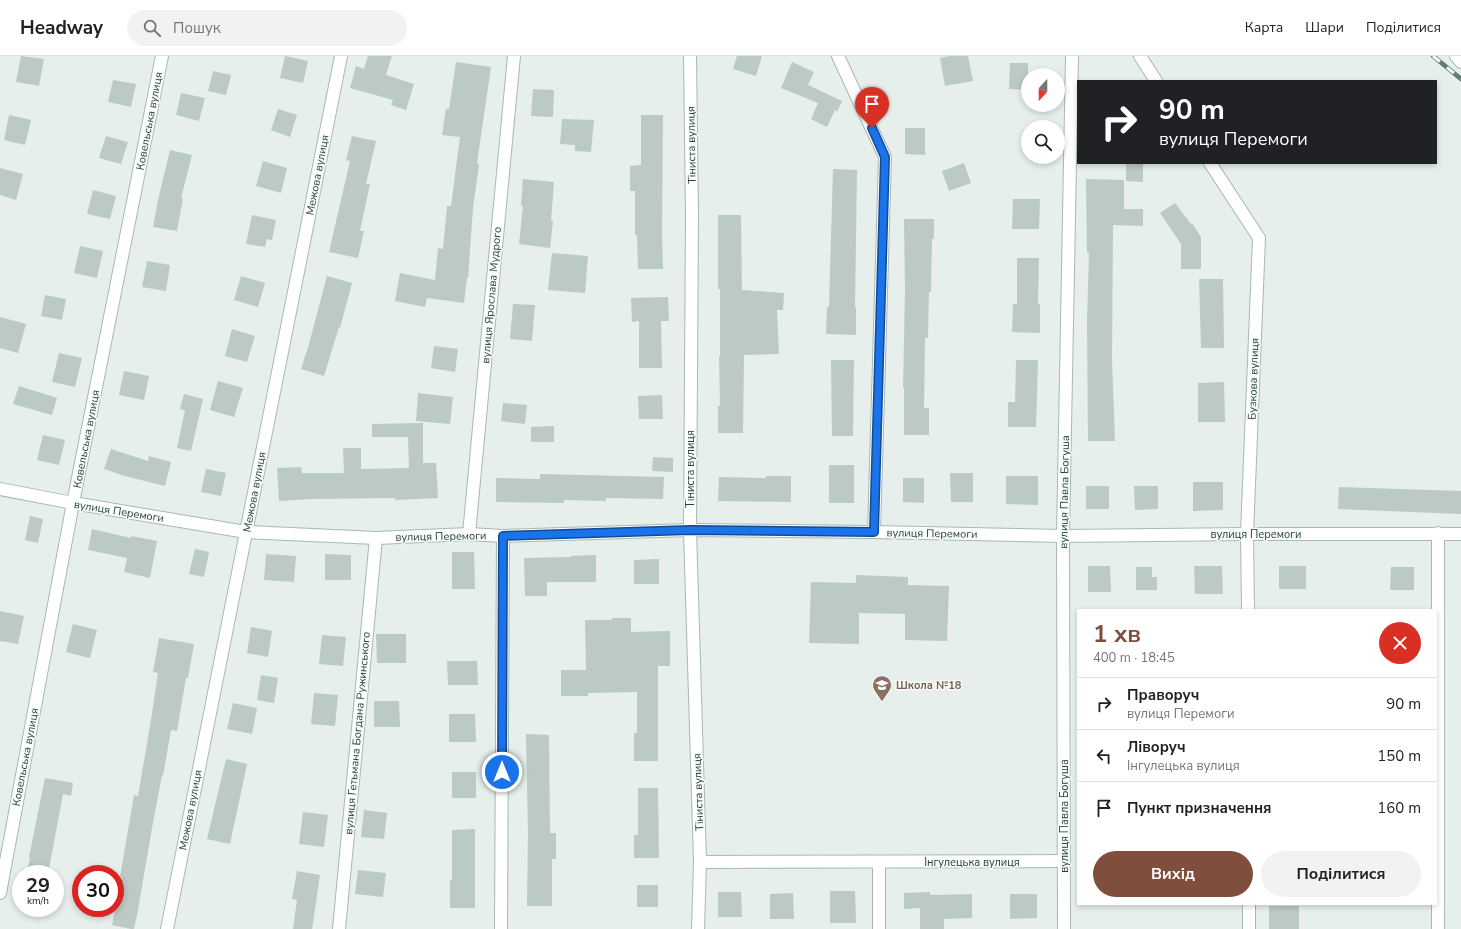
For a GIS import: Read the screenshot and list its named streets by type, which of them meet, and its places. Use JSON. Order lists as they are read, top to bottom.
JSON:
{
  "streets": {
    "street": [
      "Ковельська вулиця",
      "Тіниста вулиця",
      "Межова вулиця",
      "вулиця Ярослава Мудрого",
      "Бузкова вулиця",
      "вулиця Павла Богуша",
      "вулиця Перемоги",
      "вулиця Гетьмана Богдана Ружинського",
      "Інгулецька вулиця"
    ]
  },
  "crossings": [
    ["Ковельська вулиця", "вулиця Перемоги"],
    ["Тіниста вулиця", "вулиця Перемоги"],
    ["Тіниста вулиця", "Інгулецька вулиця"],
    ["Межова вулиця", "вулиця Перемоги"],
    ["вулиця Ярослава Мудрого", "вулиця Перемоги"],
    ["Бузкова вулиця", "вулиця Перемоги"],
    ["вулиця Павла Богуша", "вулиця Перемоги"],
    ["вулиця Павла Богуша", "Інгулецька вулиця"],
    ["вулиця Перемоги", "вулиця Гетьмана Богдана Ружинського"]
  ],
  "places": {
    "school or university": ["Школа №18"]
  },
  "north": "bottom",
  "page": {
    "header": "Headway",
    "search": "Пошук",
    "nav": ["Карта", "Шари", "Поділитися"],
    "turn": ["90 m", "вулиця Перемоги"],
    "heading": ["1 хв", "400 m · 18:45"],
    "list": [
      {
        "name": "Праворуч",
        "note": "вулиця Перемоги",
        "value": "90 m"
      },
      {
        "name": "Ліворуч",
        "note": "Інгулецька вулиця",
        "value": "150 m"
      },
      {
        "name": "Пункт призначення",
        "value": "160 m"
      }
    ],
    "buttons": ["Вихід", "Поділитися"],
    "speed": "29 km/h",
    "limit": "30"
  }
}
